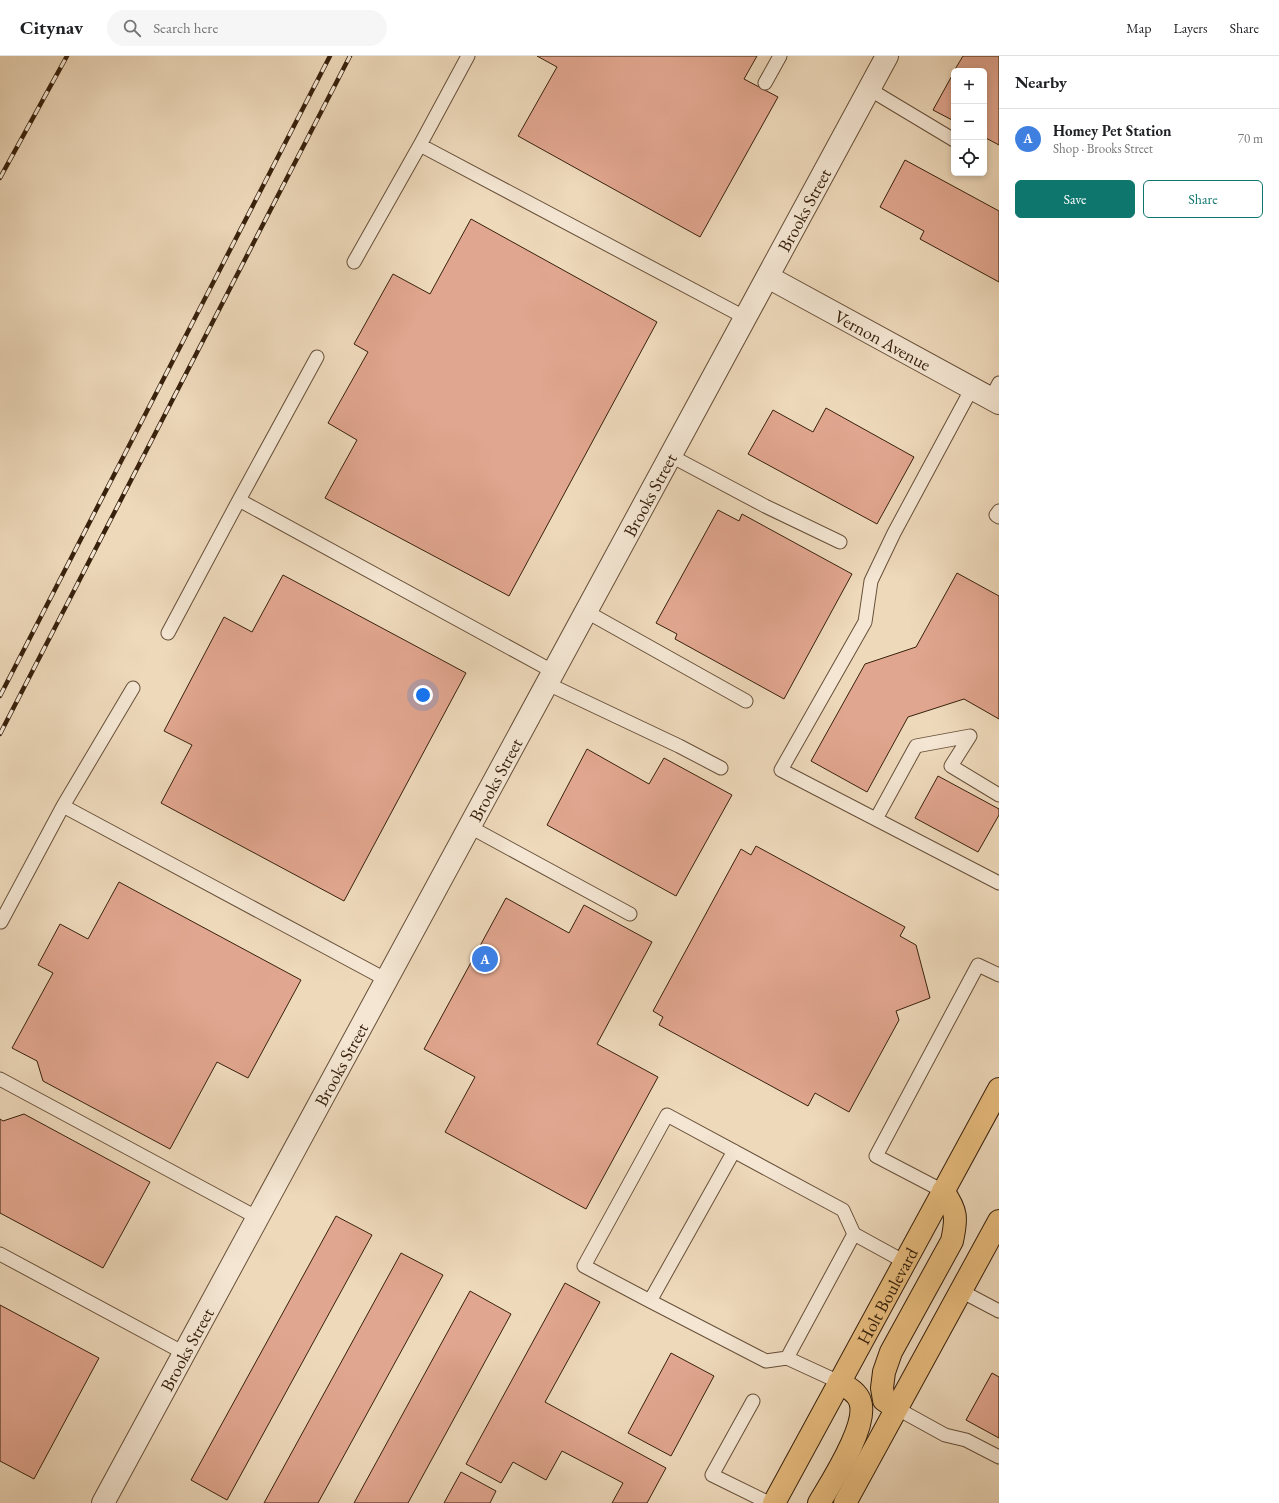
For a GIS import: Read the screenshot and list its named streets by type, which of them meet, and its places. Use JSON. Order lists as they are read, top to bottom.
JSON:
{
  "streets": {
    "main road": ["Holt Boulevard"],
    "street": ["Brooks Street", "Vernon Avenue"]
  },
  "crossings": [
    ["Brooks Street", "Vernon Avenue"]
  ],
  "page": {
    "header": "Citynav",
    "search": "Search here",
    "nav": ["Map", "Layers", "Share"],
    "heading": "Nearby",
    "map_buttons": ["+", "−"],
    "list": [
      {
        "mark": "A",
        "name": "Homey Pet Station",
        "note": "Shop · Brooks Street",
        "value": "70 m"
      }
    ],
    "buttons": ["Save", "Share"],
    "pins": "A"
  }
}
